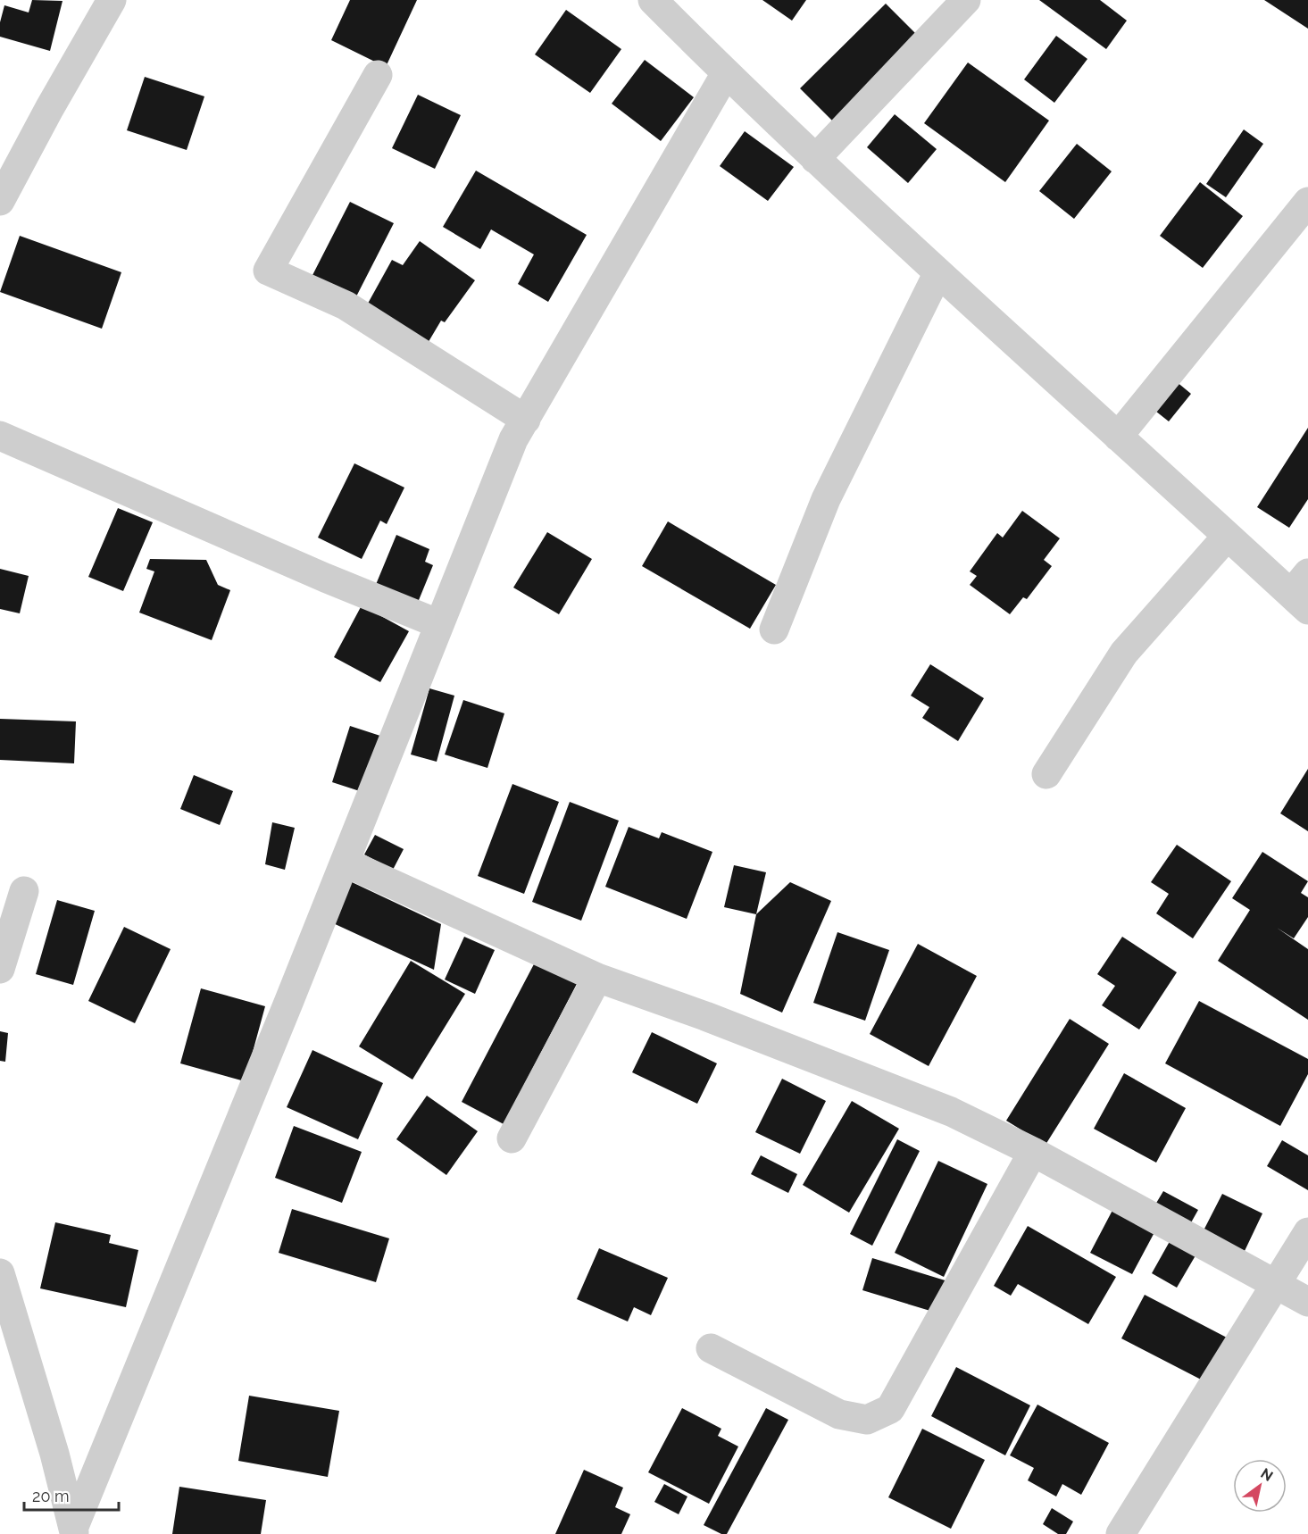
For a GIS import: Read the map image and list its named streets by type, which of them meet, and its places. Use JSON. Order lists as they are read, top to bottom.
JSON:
{
  "scale_bar": "20 m",
  "north": "top right"
}
